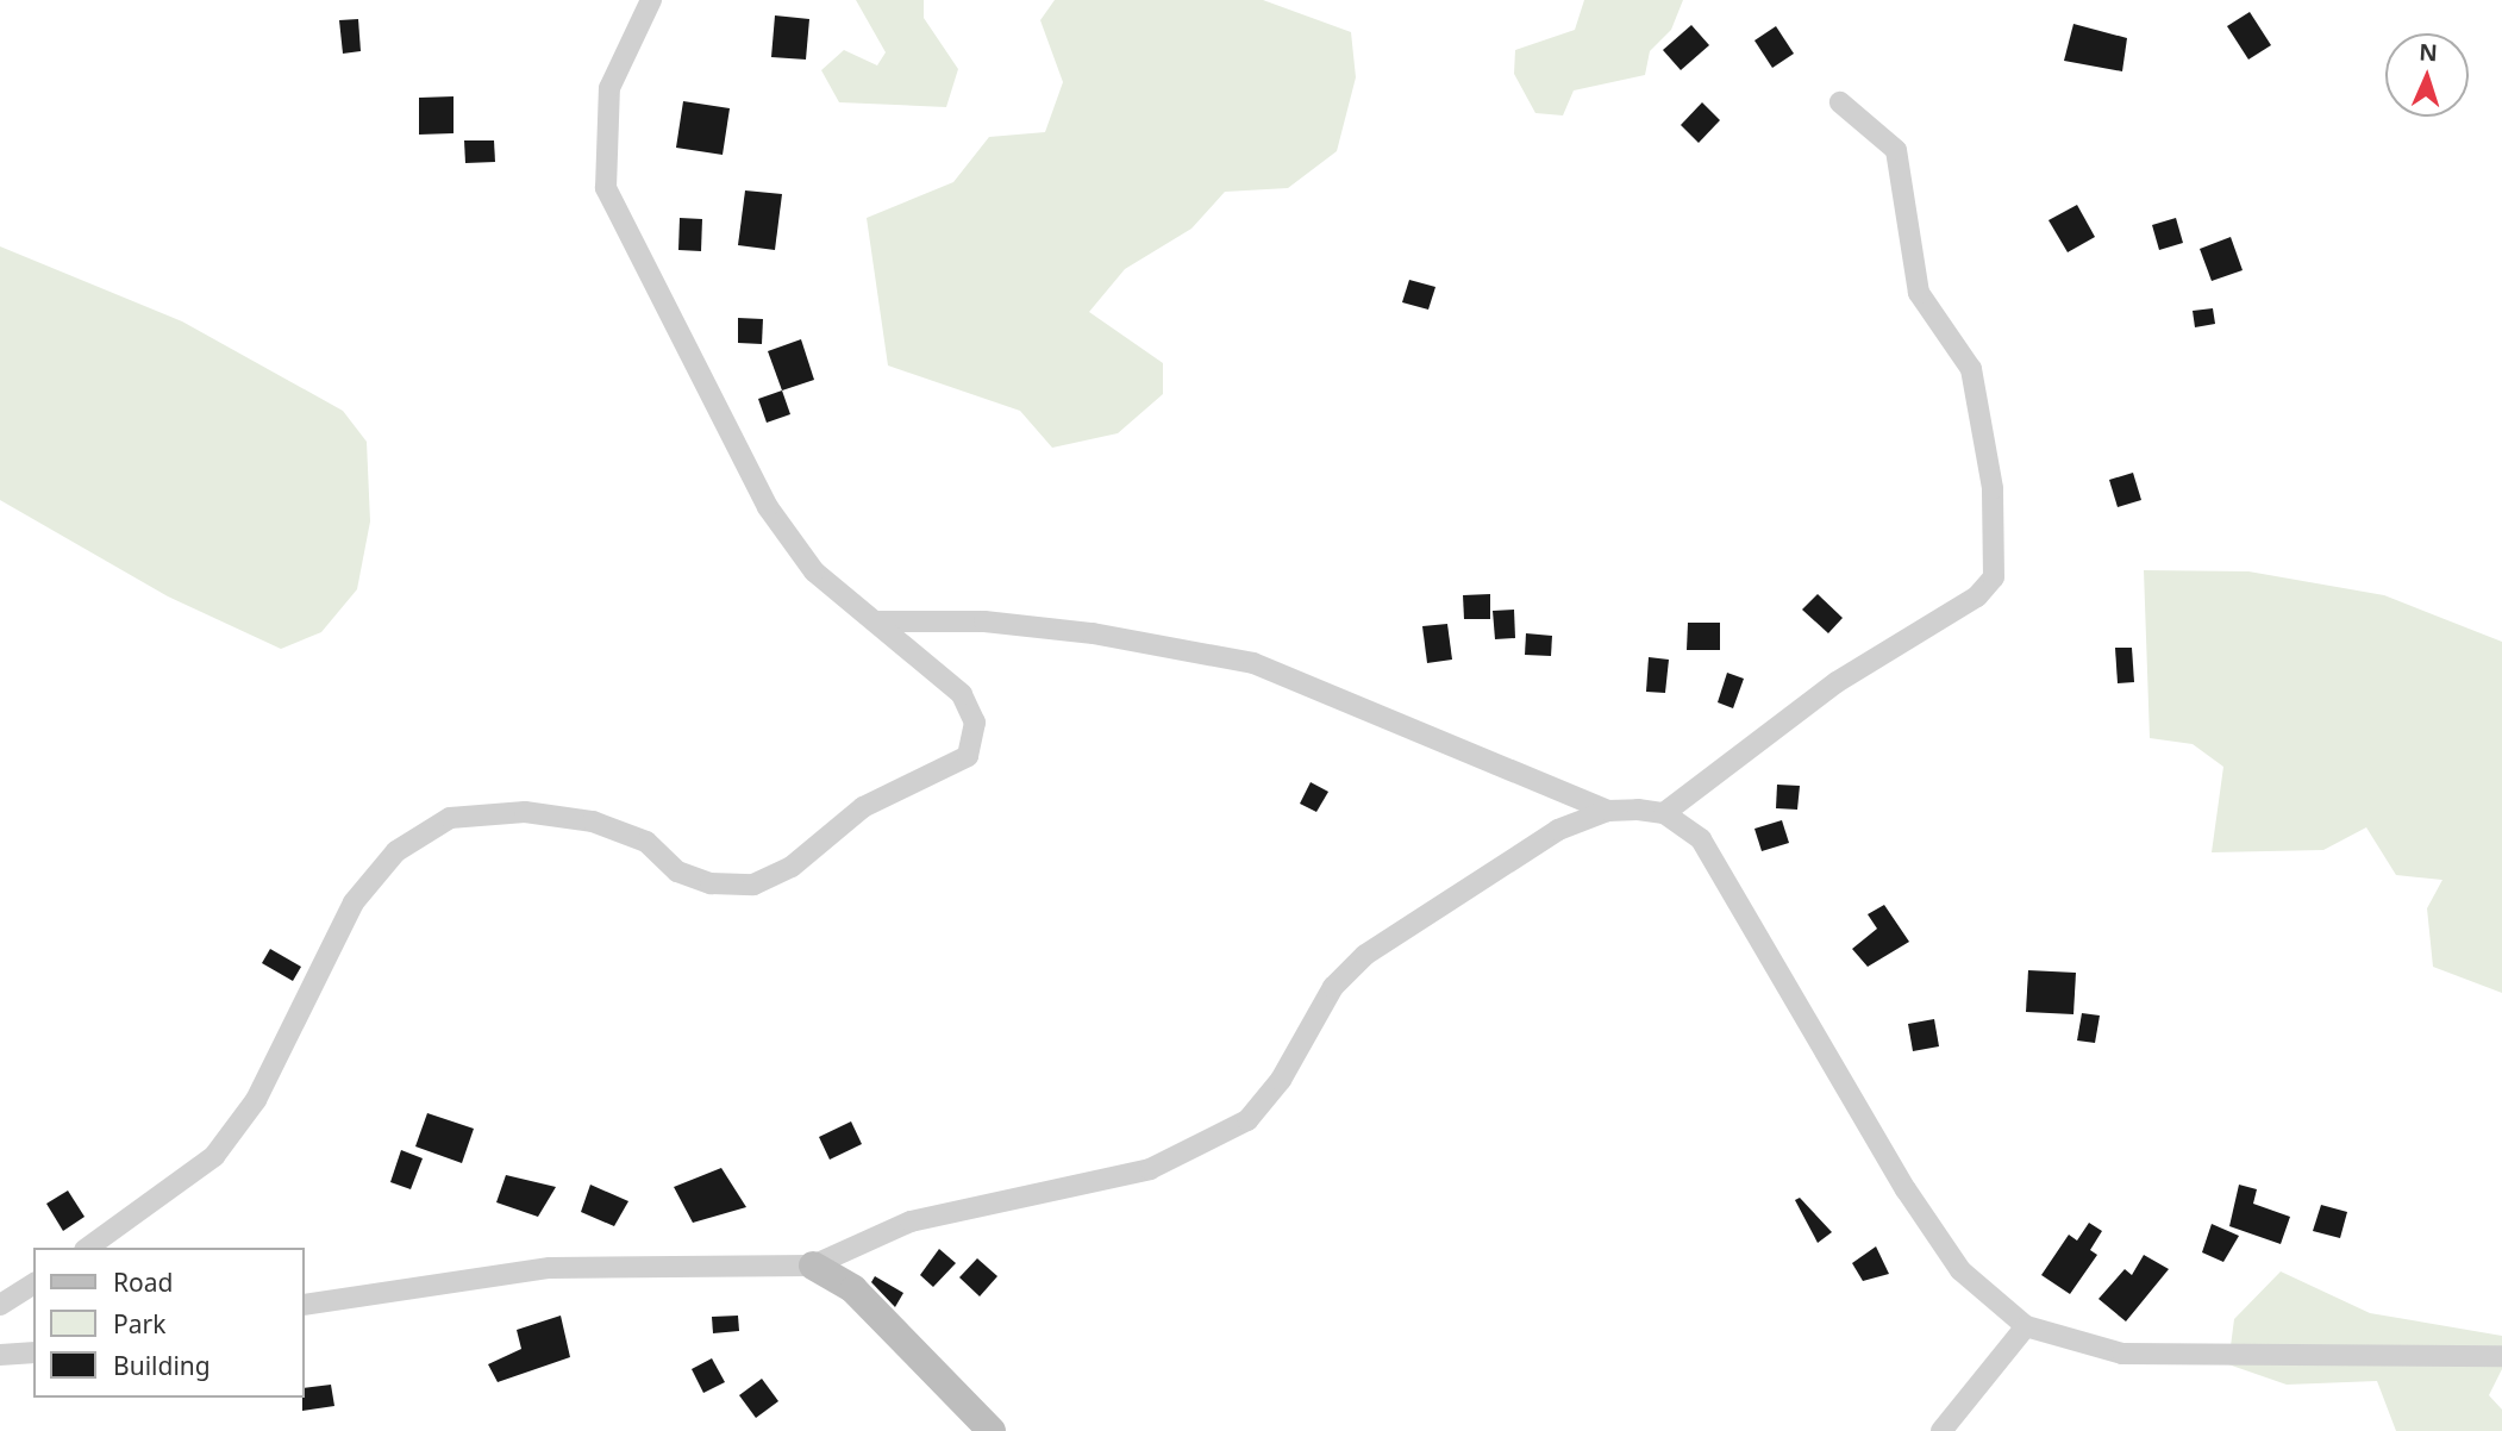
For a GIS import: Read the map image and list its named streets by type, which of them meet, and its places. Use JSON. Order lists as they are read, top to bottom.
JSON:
{
  "legend": ["Road", "Park", "Building"],
  "north": "top"
}
